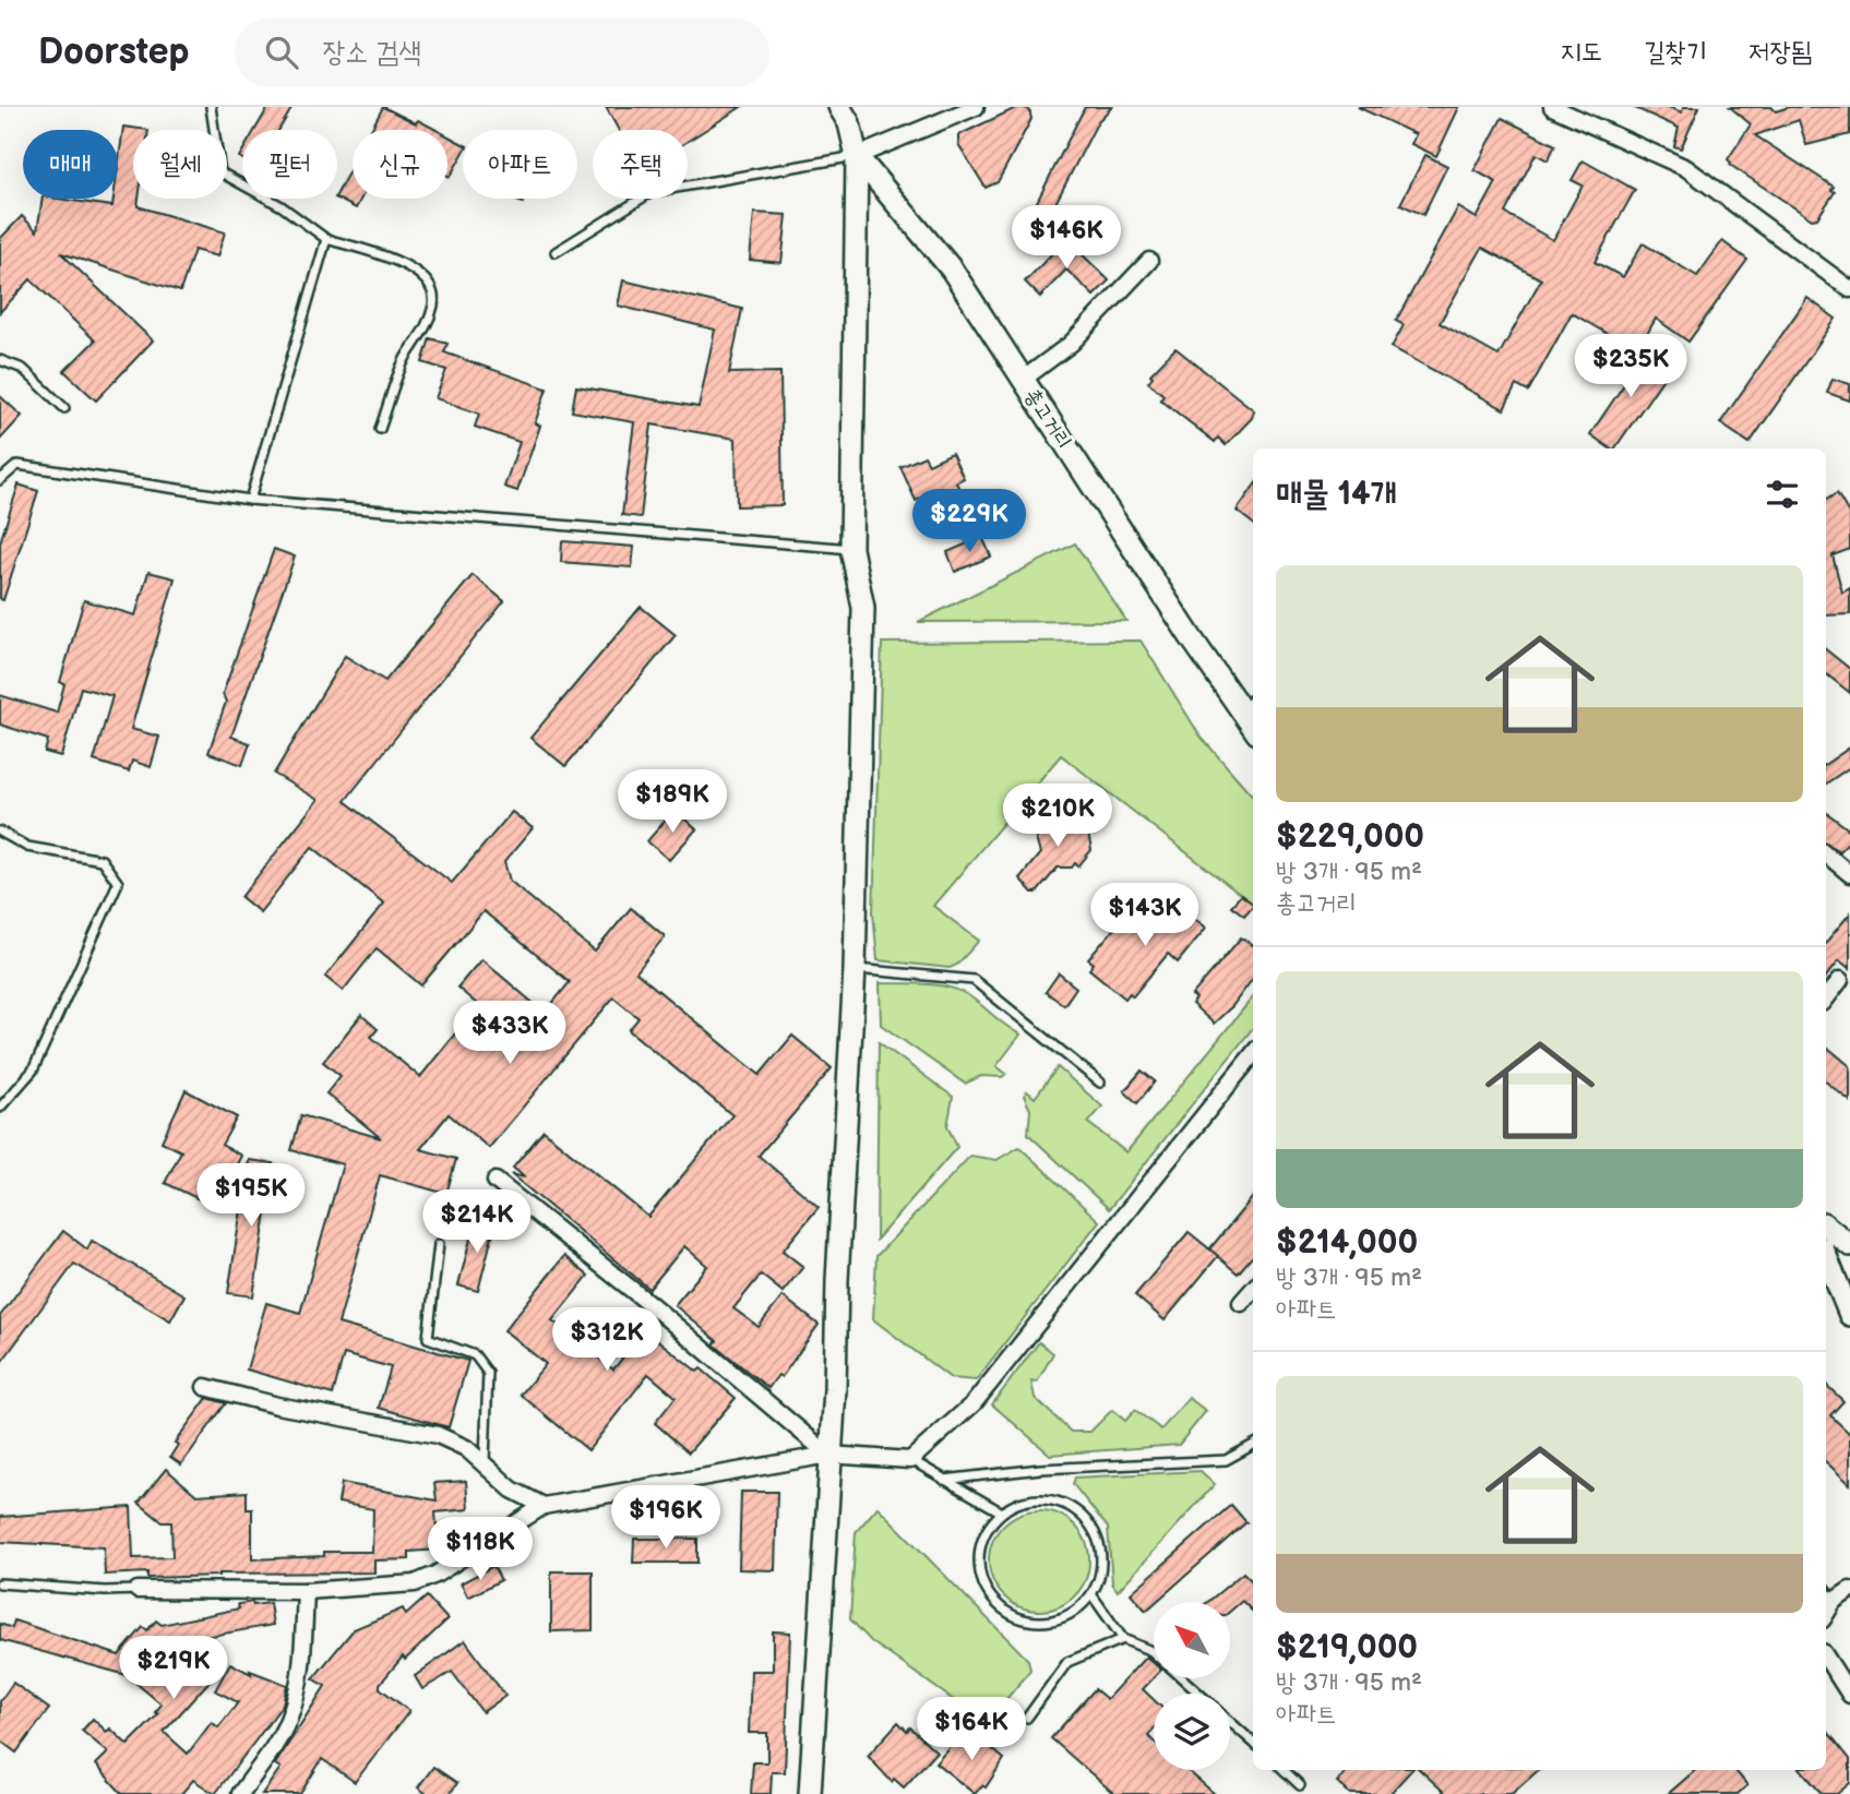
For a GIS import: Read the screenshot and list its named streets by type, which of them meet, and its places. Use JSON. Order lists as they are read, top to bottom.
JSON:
{
  "streets": {
    "street": ["총고거리"]
  },
  "north": "top left",
  "page": {
    "header": "Doorstep",
    "search": "장소 검색",
    "nav": ["지도", "길찾기", "저장됨"],
    "chip": [
      "매매",
      "월세",
      "필터",
      "신규",
      "아파트",
      "주택"
    ],
    "price": [
      "$146K",
      "$235K",
      "$229K",
      "$189K",
      "$210K",
      "$143K",
      "$433K",
      "$195K",
      "$214K",
      "$312K",
      "$196K",
      "$118K",
      "$219K",
      "$164K"
    ],
    "heading": "매물 14개",
    "list": [
      {
        "name": "$229,000",
        "note": "방 3개 · 95 m² · 총고거리"
      },
      {
        "name": "$214,000",
        "note": "방 3개 · 95 m² · 아파트"
      },
      {
        "name": "$219,000",
        "note": "방 3개 · 95 m² · 아파트"
      }
    ]
  }
}
